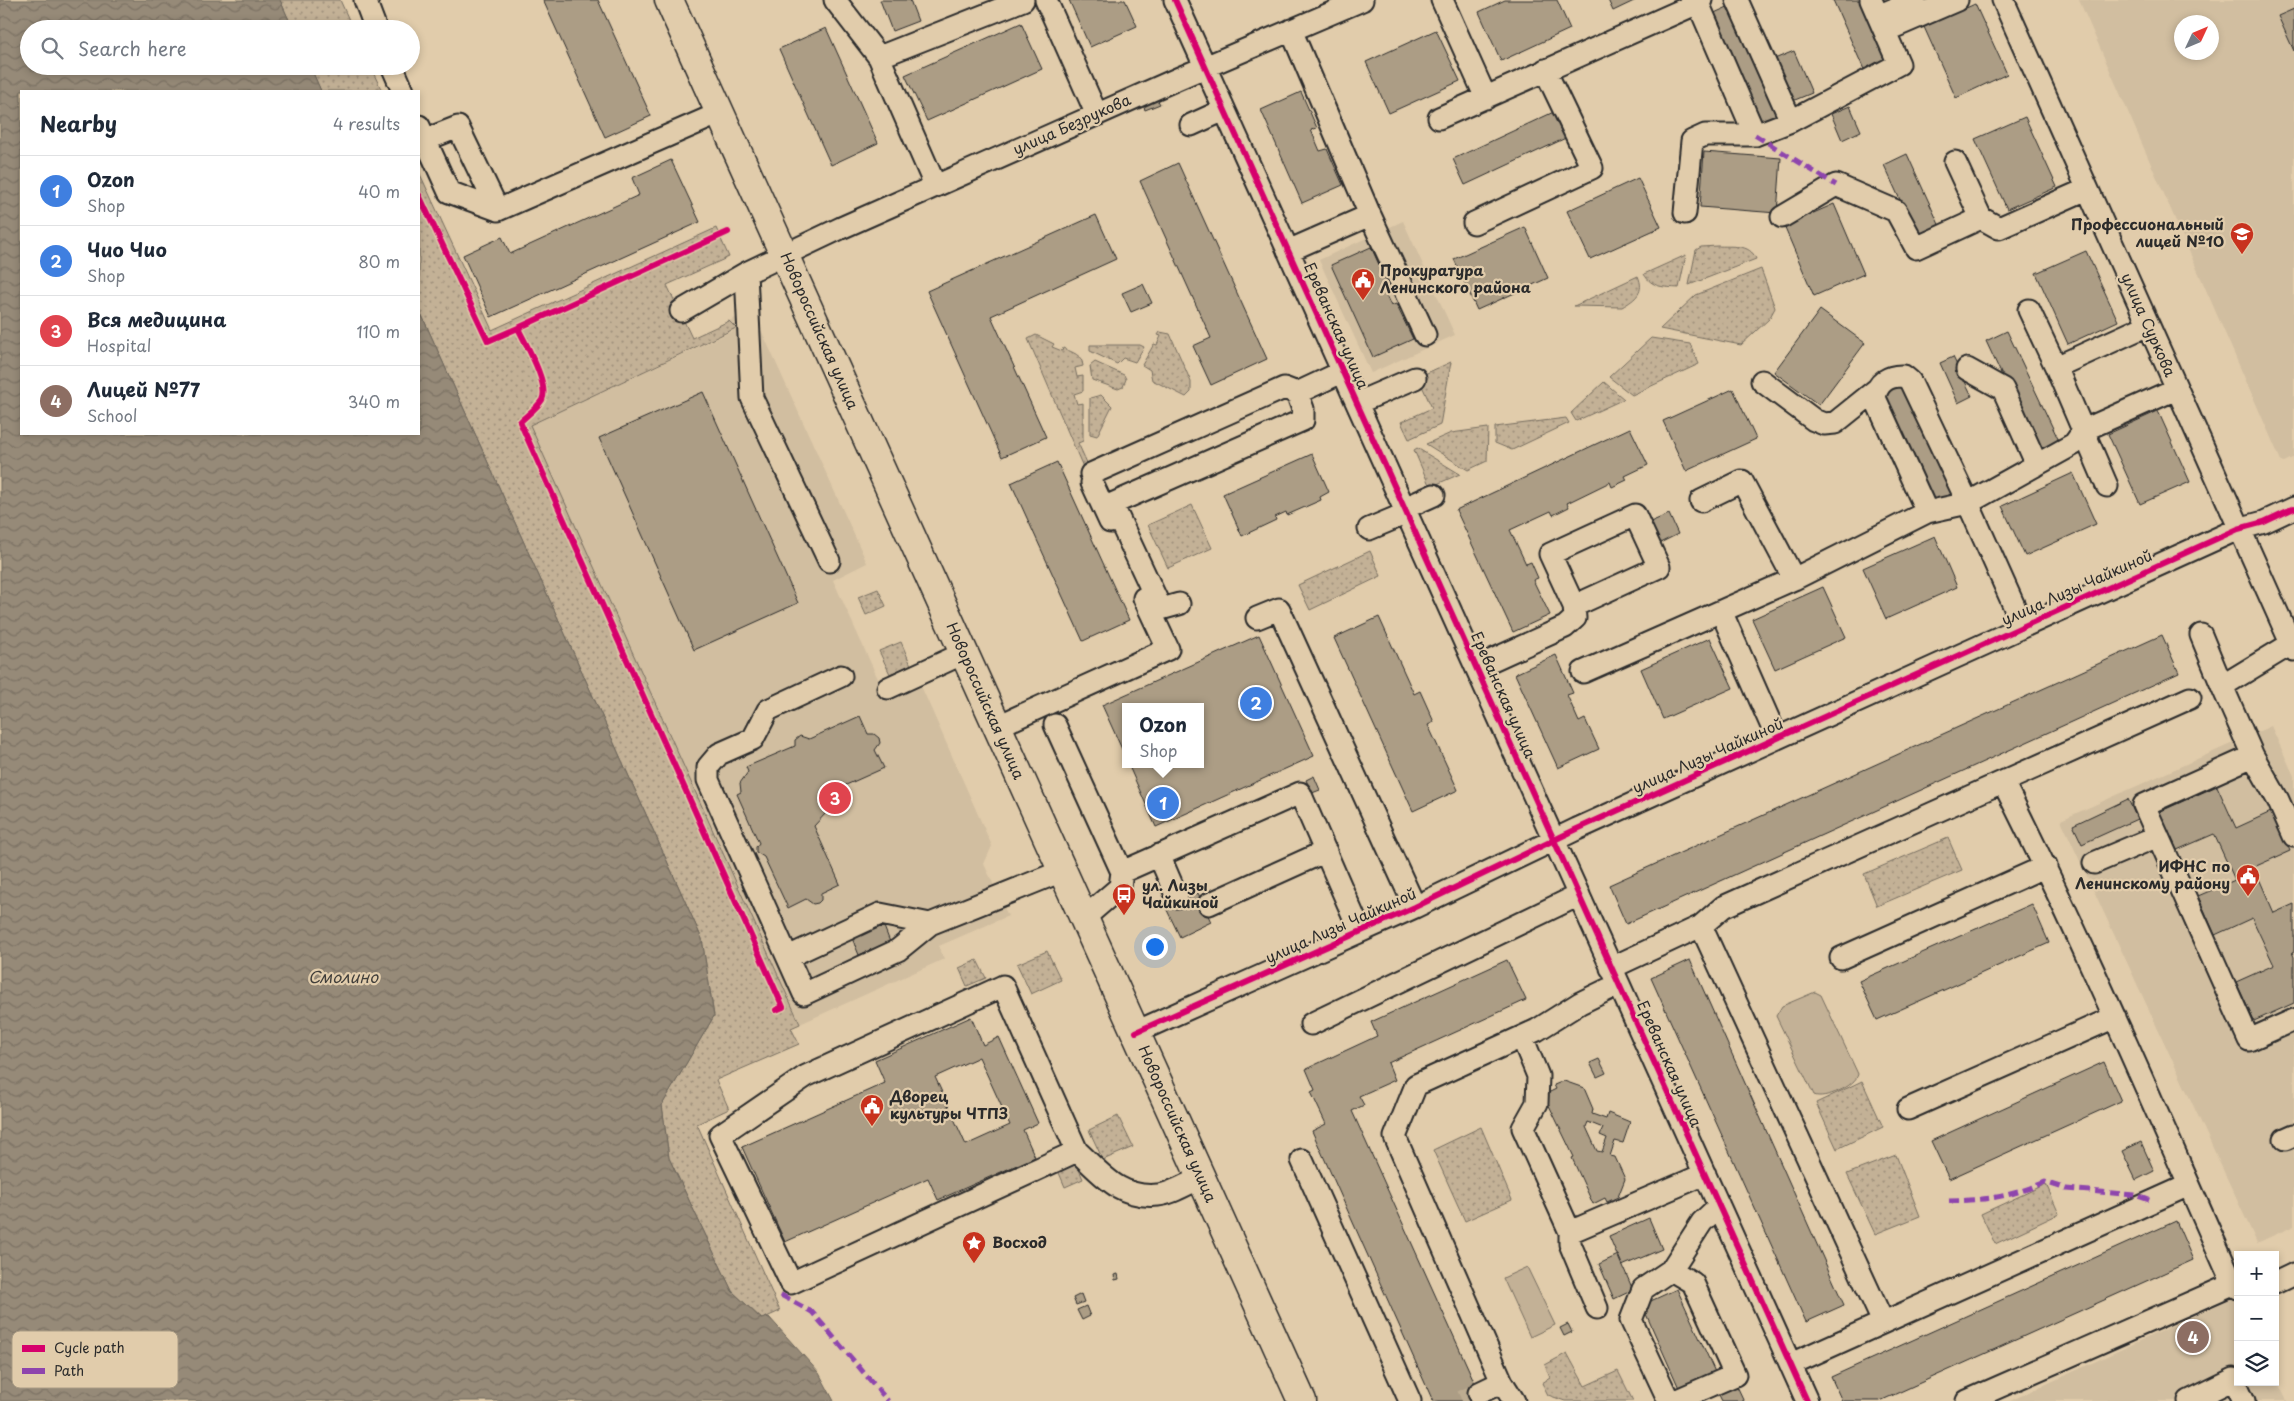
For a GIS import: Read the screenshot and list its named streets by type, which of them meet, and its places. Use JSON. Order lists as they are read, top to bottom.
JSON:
{
  "streets": {
    "main road": ["Новороссийская улица"],
    "street": [
      "улица Безрукова",
      "улица Суркова",
      "Ереванская улица",
      "улица Лизы Чайкиной"
    ]
  },
  "crossings": [
    ["улица Безрукова", "Ереванская улица"],
    ["улица Безрукова", "Новороссийская улица"],
    ["улица Суркова", "улица Лизы Чайкиной"],
    ["Ереванская улица", "улица Лизы Чайкиной"],
    ["Новороссийская улица", "улица Лизы Чайкиной"]
  ],
  "water": ["Смолино"],
  "places": {
    "school or university": ["Профессиональный лицей №10"],
    "public building": ["Прокуратура Ленинского района", "ИФНС по Ленинскому району", "Дворец культуры ЧТПЗ"],
    "bus stop": ["ул. Лизы Чайкиной"],
    "place": ["Восход"]
  },
  "legend": ["Cycle path", "Path"],
  "north": "top right",
  "page": {
    "search": "Search here",
    "heading": ["Nearby", "4 results"],
    "list": [
      {
        "mark": "1",
        "name": "Ozon",
        "note": "Shop",
        "value": "40 m"
      },
      {
        "mark": "2",
        "name": "Чио Чио",
        "note": "Shop",
        "value": "80 m"
      },
      {
        "mark": "3",
        "name": "Вся медицина",
        "note": "Hospital",
        "value": "110 m"
      },
      {
        "mark": "4",
        "name": "Лицей №77",
        "note": "School",
        "value": "340 m"
      }
    ],
    "pins": [
      "2",
      "3",
      "1",
      "4"
    ],
    "popup": ["Ozon", "Shop"],
    "map_buttons": ["+", "−"]
  }
}
